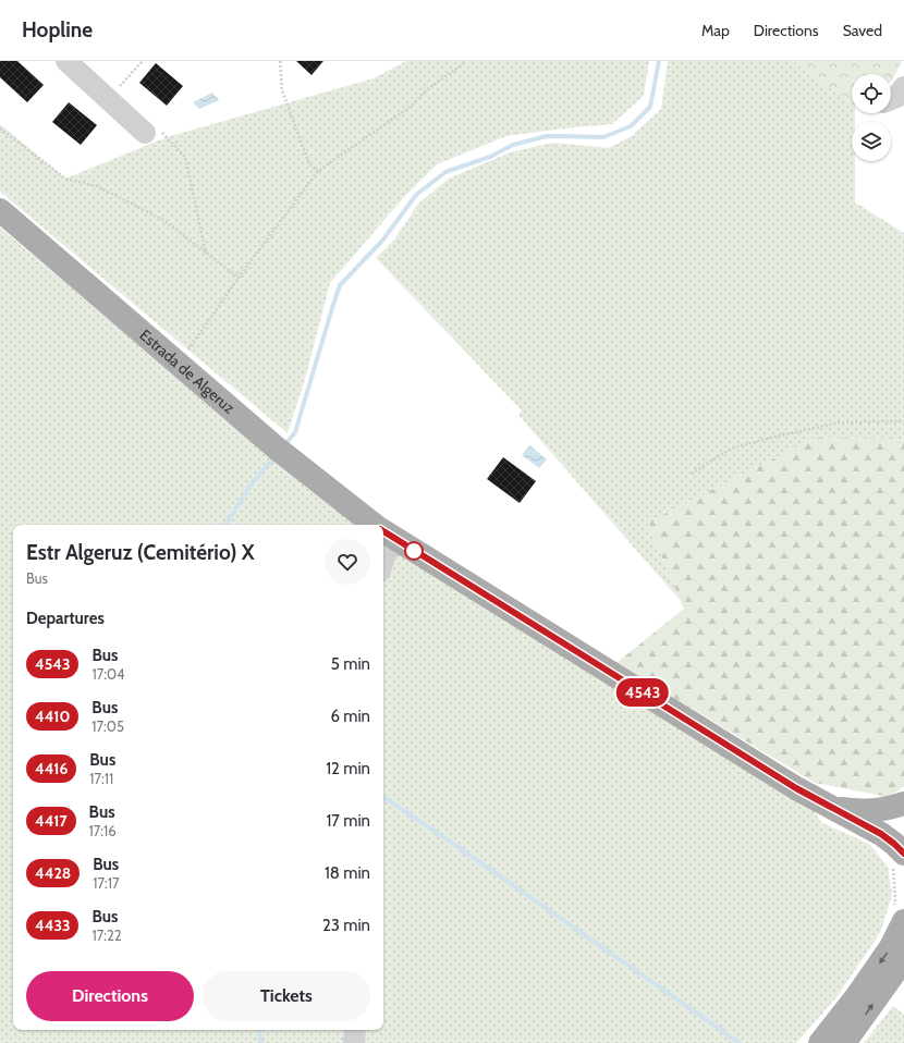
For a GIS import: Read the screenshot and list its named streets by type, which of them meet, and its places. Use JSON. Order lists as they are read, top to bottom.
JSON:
{
  "streets": {
    "main road": ["Estrada de Algeruz"]
  },
  "lines": ["bus line 4543"],
  "page": {
    "header": "Hopline",
    "nav": ["Map", "Directions", "Saved"],
    "on_map": "4543",
    "heading": [
      ["Estr Algeruz (Cemitério) X", "Bus"],
      "Departures"
    ],
    "list": [
      {
        "mark": "4543",
        "name": "Bus",
        "note": "17:04",
        "value": "5 min"
      },
      {
        "mark": "4410",
        "name": "Bus",
        "note": "17:05",
        "value": "6 min"
      },
      {
        "mark": "4416",
        "name": "Bus",
        "note": "17:11",
        "value": "12 min"
      },
      {
        "mark": "4417",
        "name": "Bus",
        "note": "17:16",
        "value": "17 min"
      },
      {
        "mark": "4428",
        "name": "Bus",
        "note": "17:17",
        "value": "18 min"
      },
      {
        "mark": "4433",
        "name": "Bus",
        "note": "17:22",
        "value": "23 min"
      }
    ],
    "buttons": ["Directions", "Tickets"]
  }
}
